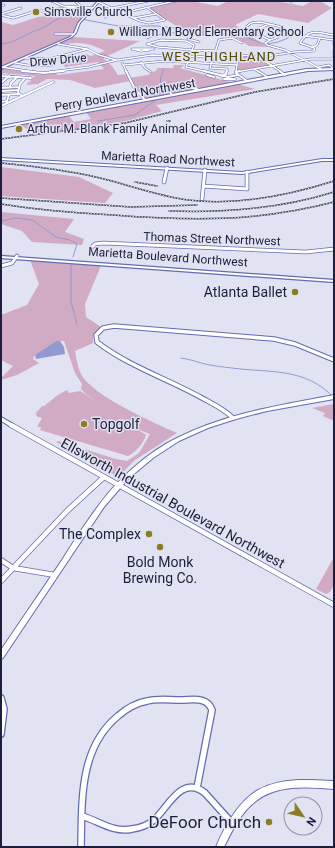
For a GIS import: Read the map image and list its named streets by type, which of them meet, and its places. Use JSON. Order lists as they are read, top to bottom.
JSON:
{
  "streets": {
    "street": [
      "Drew Drive",
      "Perry Boulevard Northwest",
      "Marietta Road Northwest",
      "Thomas Street Northwest",
      "Ellsworth Industrial Boulevard Northwest"
    ]
  },
  "districts": ["WEST HIGHLAND"],
  "places": [
    "Simsville Church",
    "William M Boyd Elementary School",
    "Arthur M. Blank Family Animal Center",
    "Atlanta Ballet",
    "Topgolf",
    "The Complex",
    "Bold Monk Brewing Co.",
    "DeFoor Church"
  ],
  "north": "bottom right"
}
